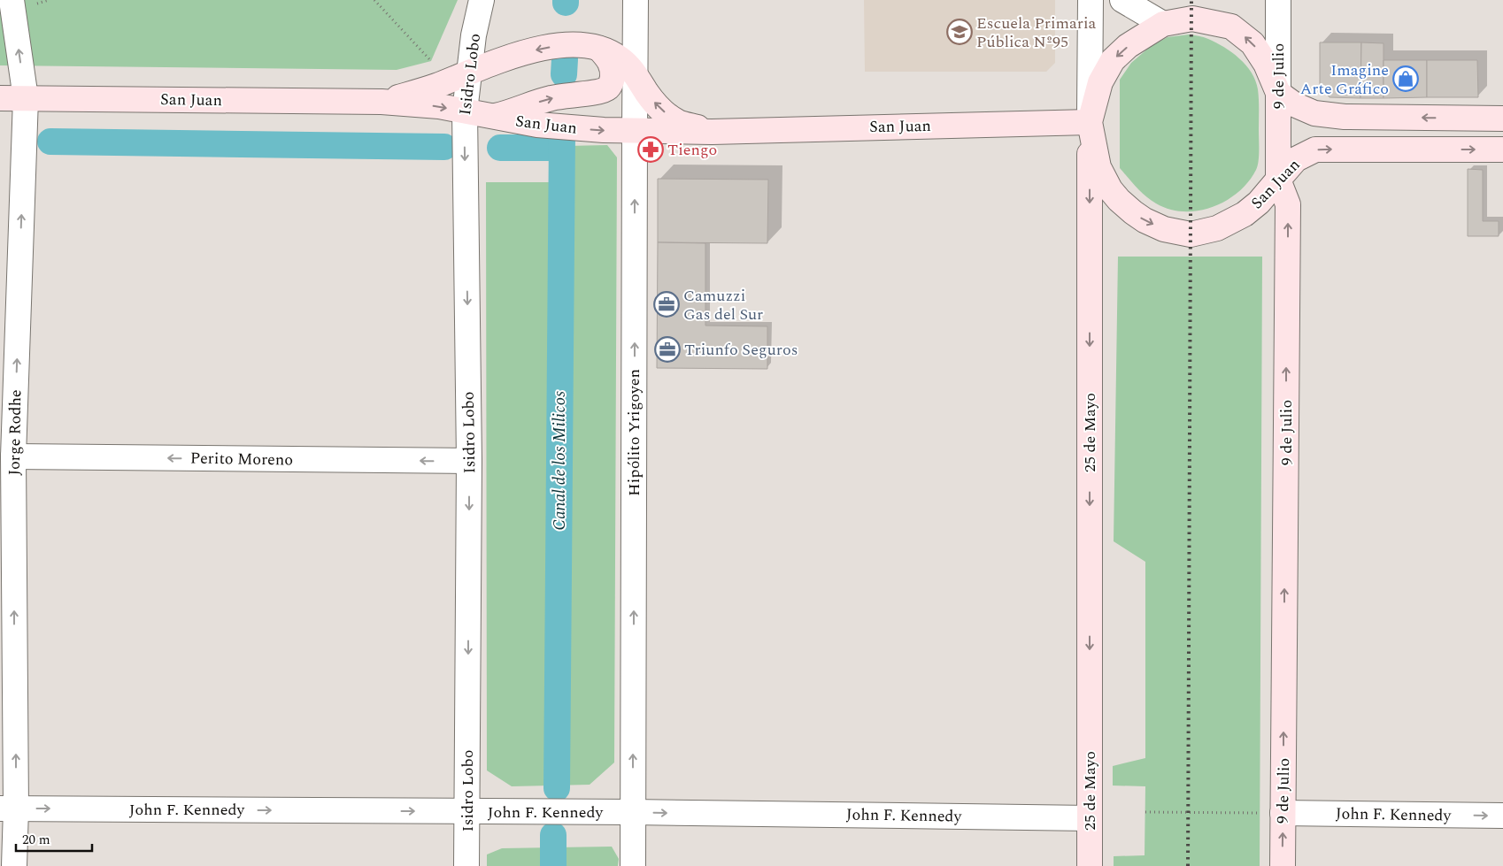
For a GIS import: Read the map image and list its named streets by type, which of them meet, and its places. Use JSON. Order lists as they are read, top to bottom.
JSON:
{
  "streets": {
    "main road": ["9 de Julio", "San Juan", "25 de Mayo"],
    "street": [
      "Isidro Lobo",
      "Jorge Rodhe",
      "Hipólito Yrigoyen",
      "Perito Moreno",
      "John F. Kennedy"
    ]
  },
  "crossings": [
    ["Isidro Lobo", "San Juan"],
    ["Isidro Lobo", "Perito Moreno"],
    ["Isidro Lobo", "John F. Kennedy"],
    ["9 de Julio", "San Juan"],
    ["9 de Julio", "John F. Kennedy"],
    ["San Juan", "Jorge Rodhe"],
    ["San Juan", "Hipólito Yrigoyen"],
    ["San Juan", "25 de Mayo"],
    ["Jorge Rodhe", "Perito Moreno"],
    ["Jorge Rodhe", "John F. Kennedy"],
    ["Hipólito Yrigoyen", "John F. Kennedy"],
    ["25 de Mayo", "John F. Kennedy"]
  ],
  "one_way": [
    "Isidro Lobo",
    "9 de Julio",
    "Jorge Rodhe",
    "Hipólito Yrigoyen",
    "25 de Mayo",
    "Perito Moreno",
    "John F. Kennedy"
  ],
  "water": ["Canal de los Milicos"],
  "places": {
    "school or university": ["Escuela Primaria Pública Nº95"],
    "shop": ["Imagine Arte Gráfico"],
    "pharmacy": ["Tiengo"],
    "office": ["Camuzzi Gas del Sur", "Triunfo Seguros"]
  },
  "scale_bar": "20 m"
}
